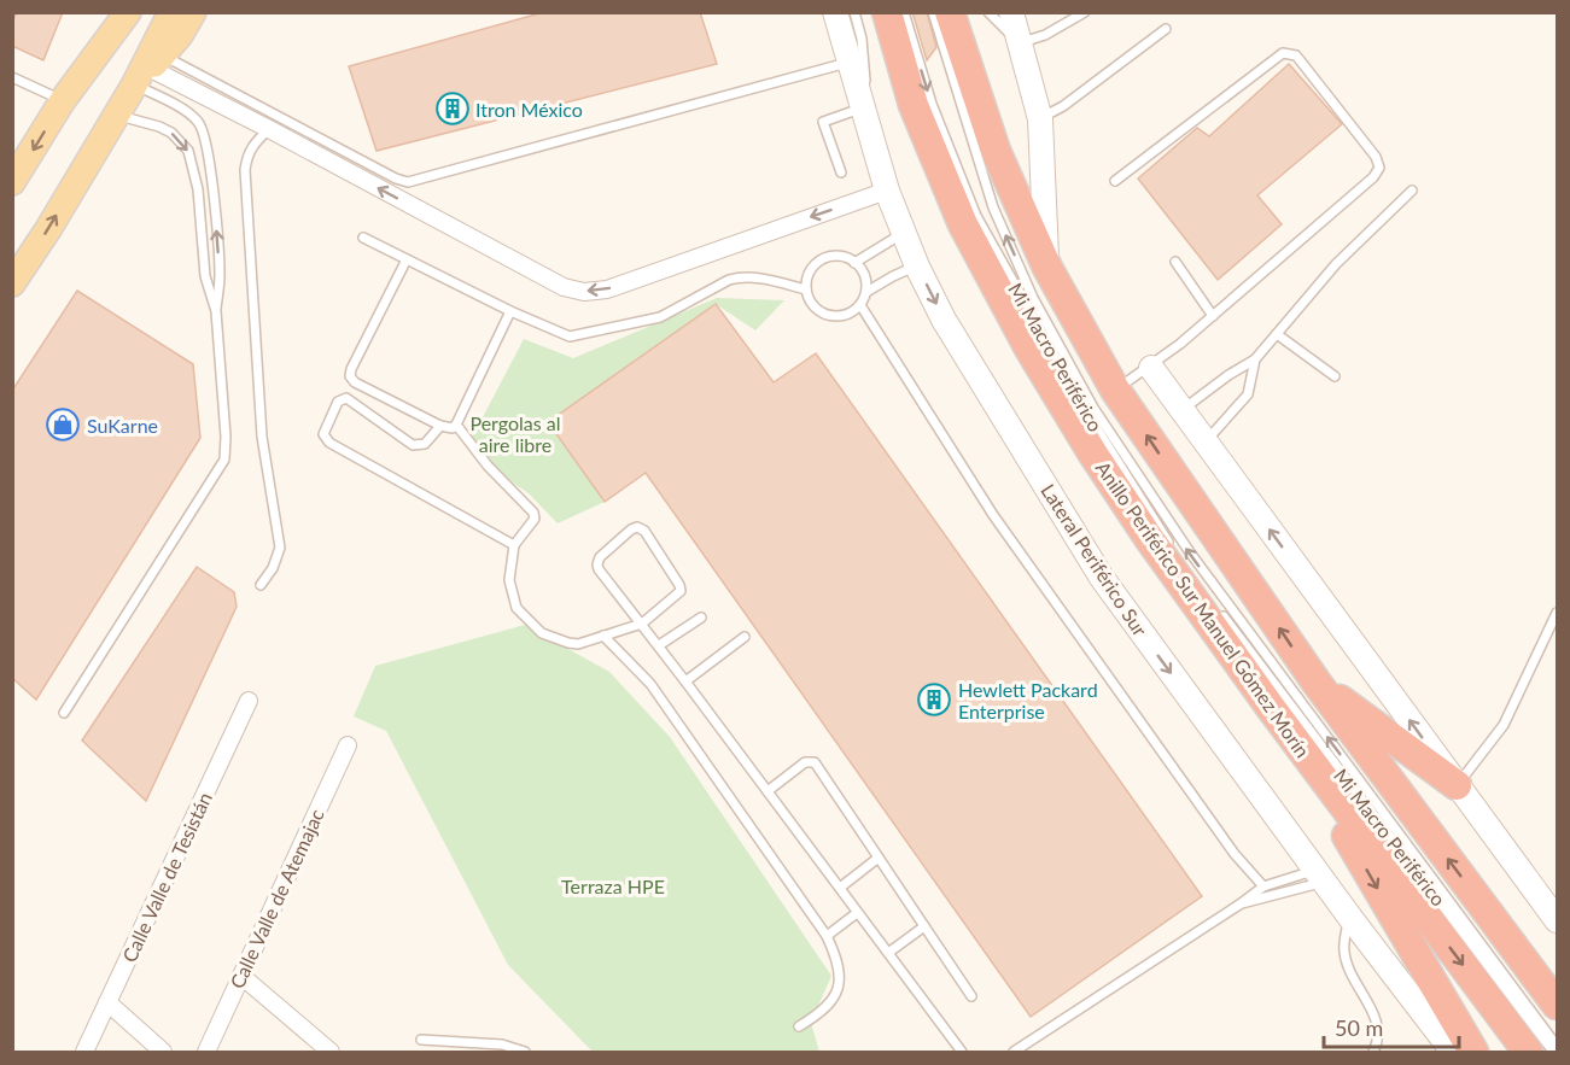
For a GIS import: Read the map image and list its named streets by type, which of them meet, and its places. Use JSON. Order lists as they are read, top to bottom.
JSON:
{
  "streets": {
    "highway": ["Anillo Periférico Sur Manuel Gómez Morín"],
    "street": ["Lateral Periférico Sur", "Calle Valle de Tesistán", "Calle Valle de Atemajac"],
    "lane": ["Mi Macro Periférico"]
  },
  "parks": ["Pergolas al aire libre", "Terraza HPE"],
  "places": {
    "building": ["Itron México", "Hewlett Packard Enterprise"],
    "shop": ["SuKarne"]
  },
  "scale_bar": "50 m"
}
